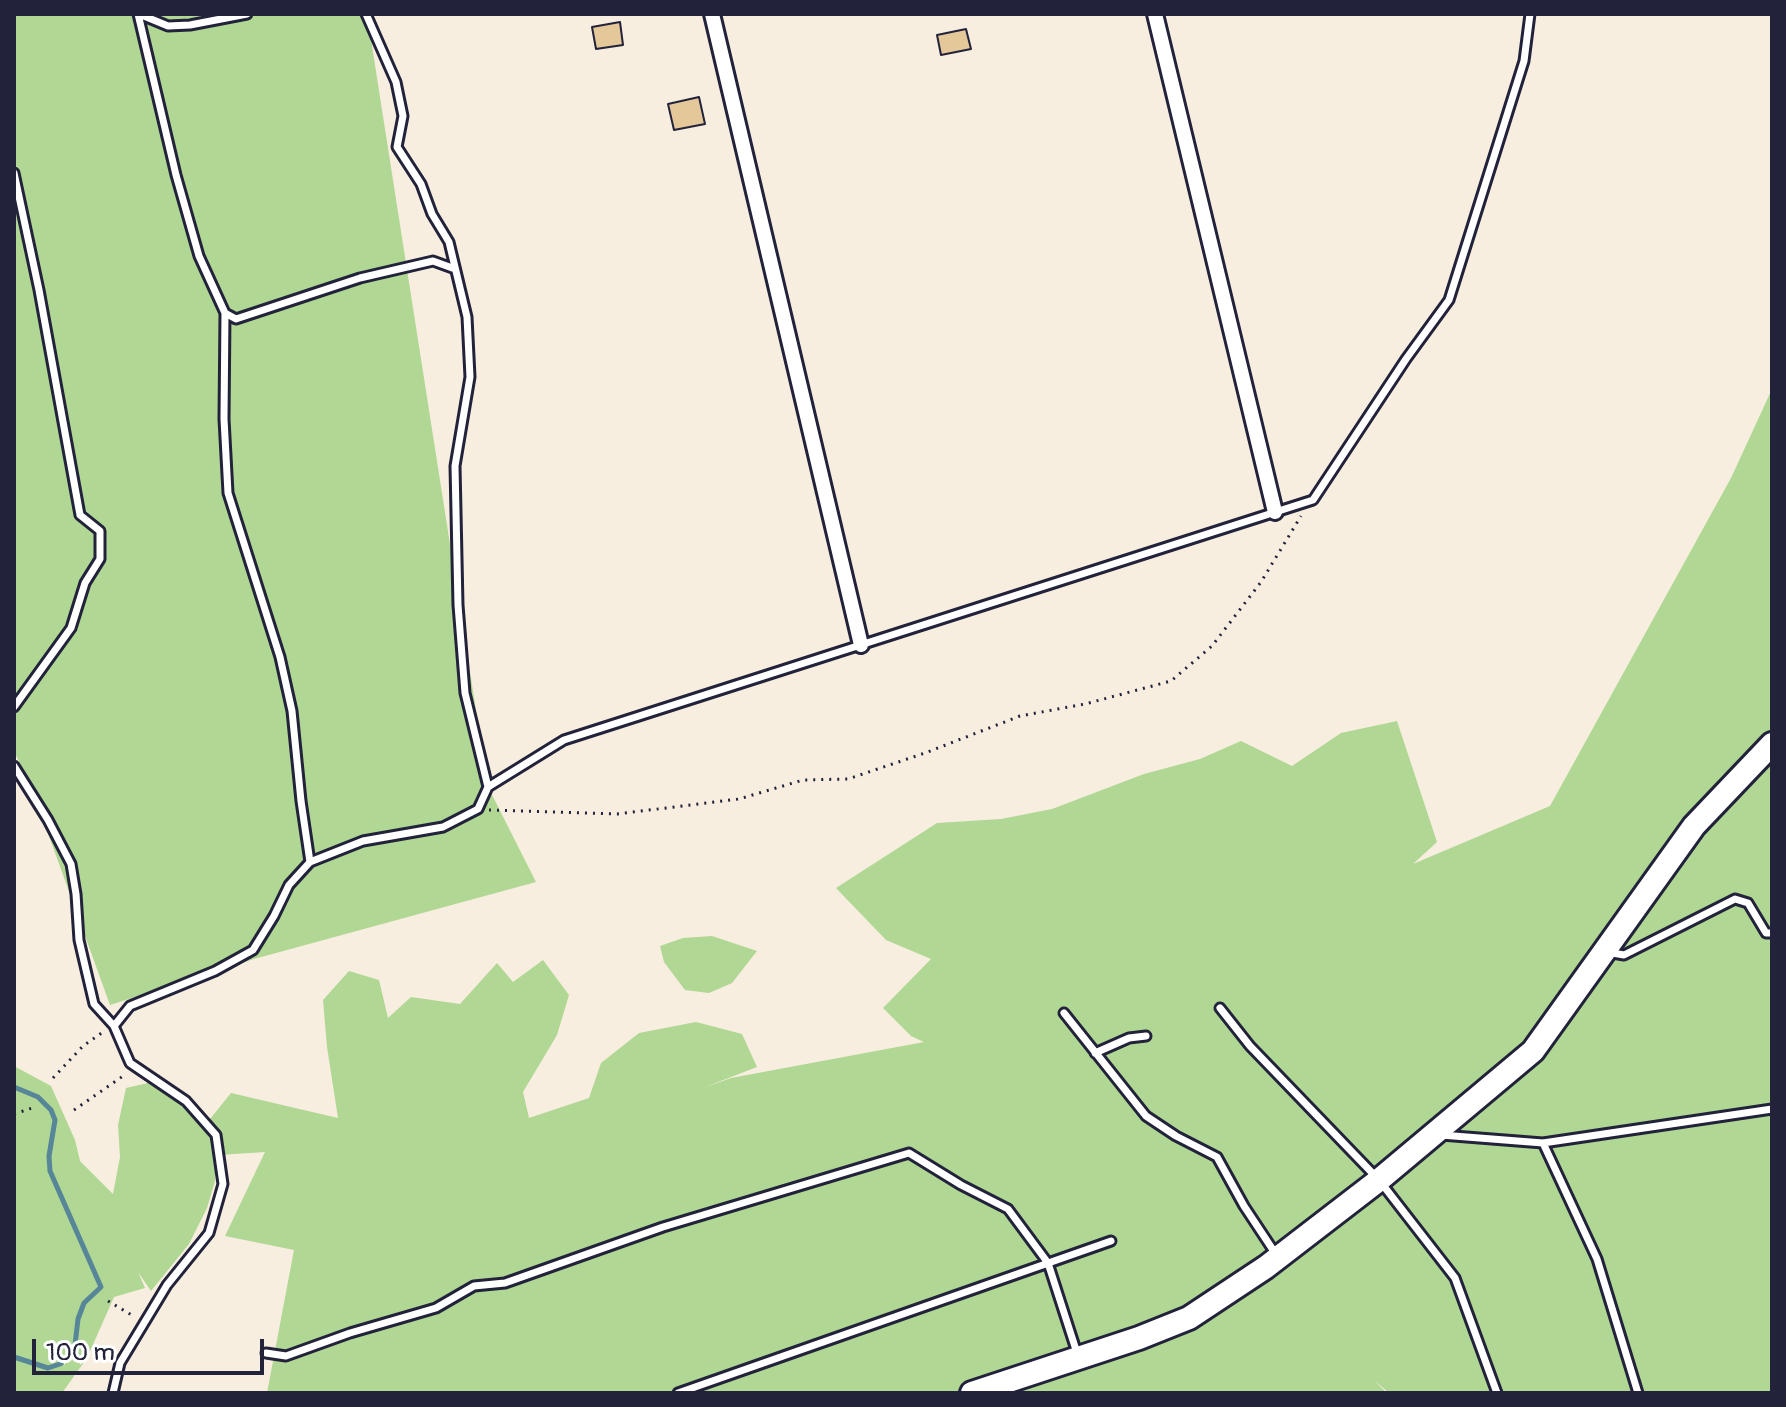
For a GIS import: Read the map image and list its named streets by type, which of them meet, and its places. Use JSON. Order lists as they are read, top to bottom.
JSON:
{
  "scale_bar": "100 m"
}
